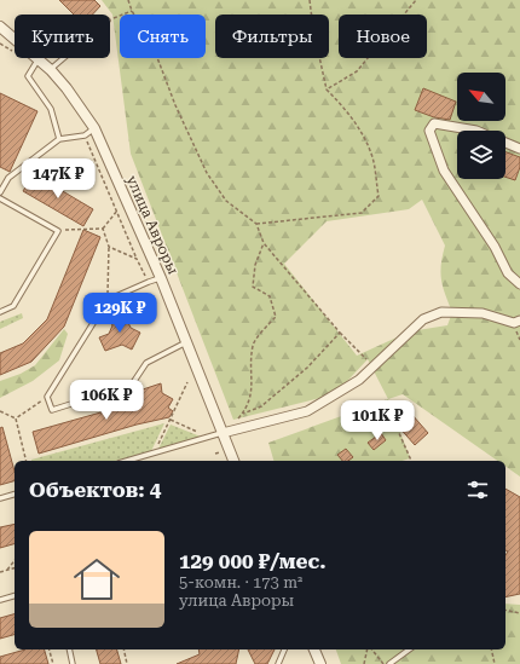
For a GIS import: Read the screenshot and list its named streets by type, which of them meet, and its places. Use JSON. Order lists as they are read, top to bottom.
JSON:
{
  "streets": {
    "street": ["улица Авроры"]
  },
  "north": "top left",
  "page": {
    "chip": [
      "Купить",
      "Снять",
      "Фильтры",
      "Новое"
    ],
    "price": [
      "147K ₽",
      "129K ₽",
      "106K ₽",
      "101K ₽"
    ],
    "heading": "Объектов: 4",
    "list": [
      {
        "name": "129 000 ₽/мес.",
        "note": "5-комн. · 173 m² · улица Авроры"
      }
    ]
  }
}
